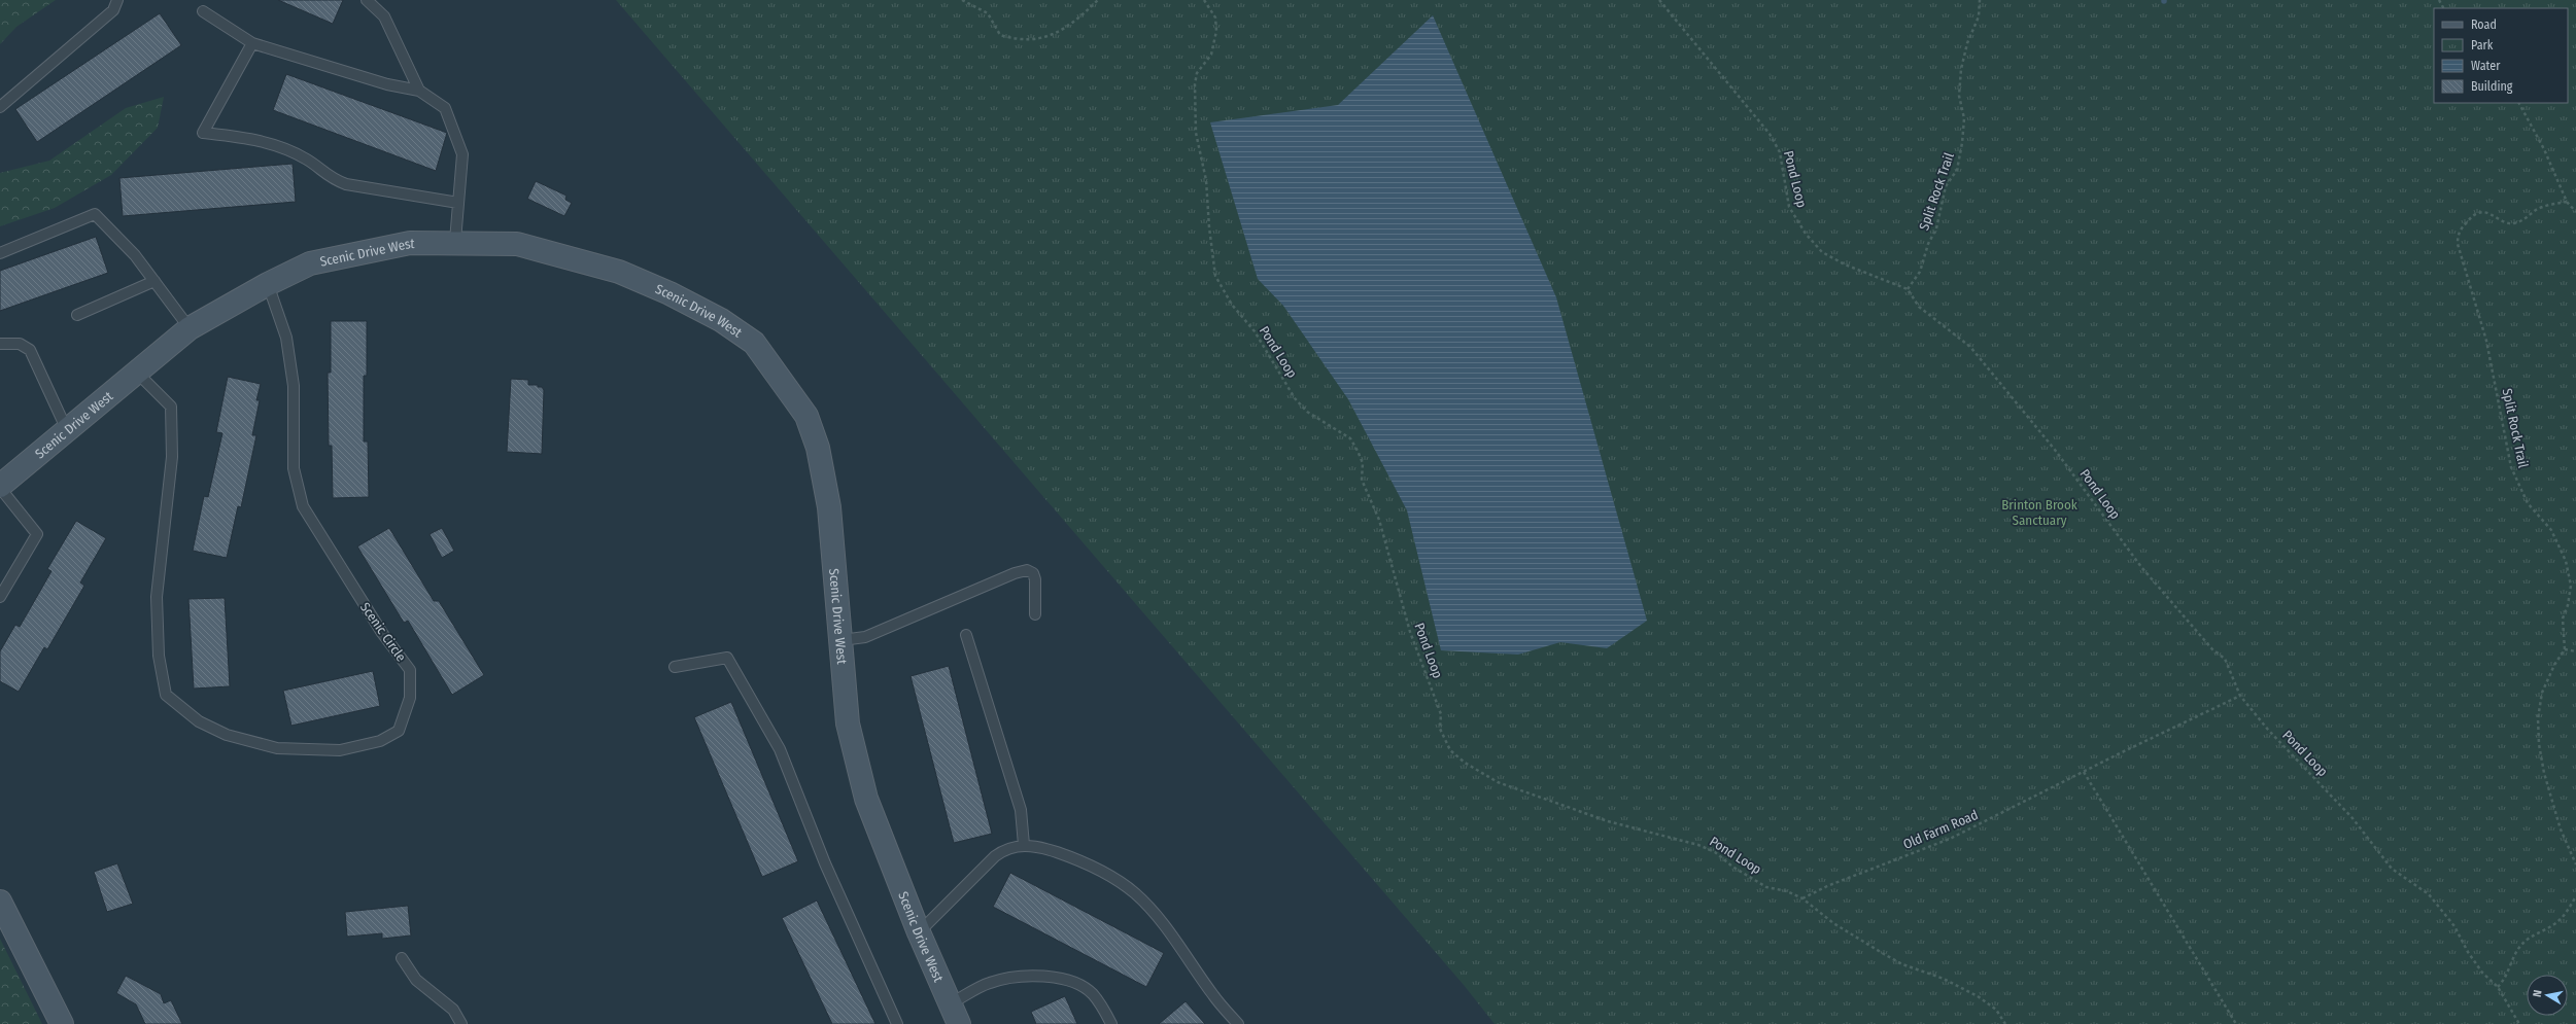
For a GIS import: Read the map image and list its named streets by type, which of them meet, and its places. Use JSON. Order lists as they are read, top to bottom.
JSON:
{
  "streets": {
    "street": ["Scenic Drive West"],
    "lane": ["Scenic Circle"],
    "path": ["Pond Loop", "Split Rock Trail", "Old Farm Road"]
  },
  "crossings": [
    ["Pond Loop", "Split Rock Trail"],
    ["Pond Loop", "Old Farm Road"],
    ["Scenic Drive West", "Scenic Circle"]
  ],
  "parks": ["Brinton Brook Sanctuary"],
  "legend": [
    "Road",
    "Park",
    "Water",
    "Building"
  ],
  "north": "left"
}
